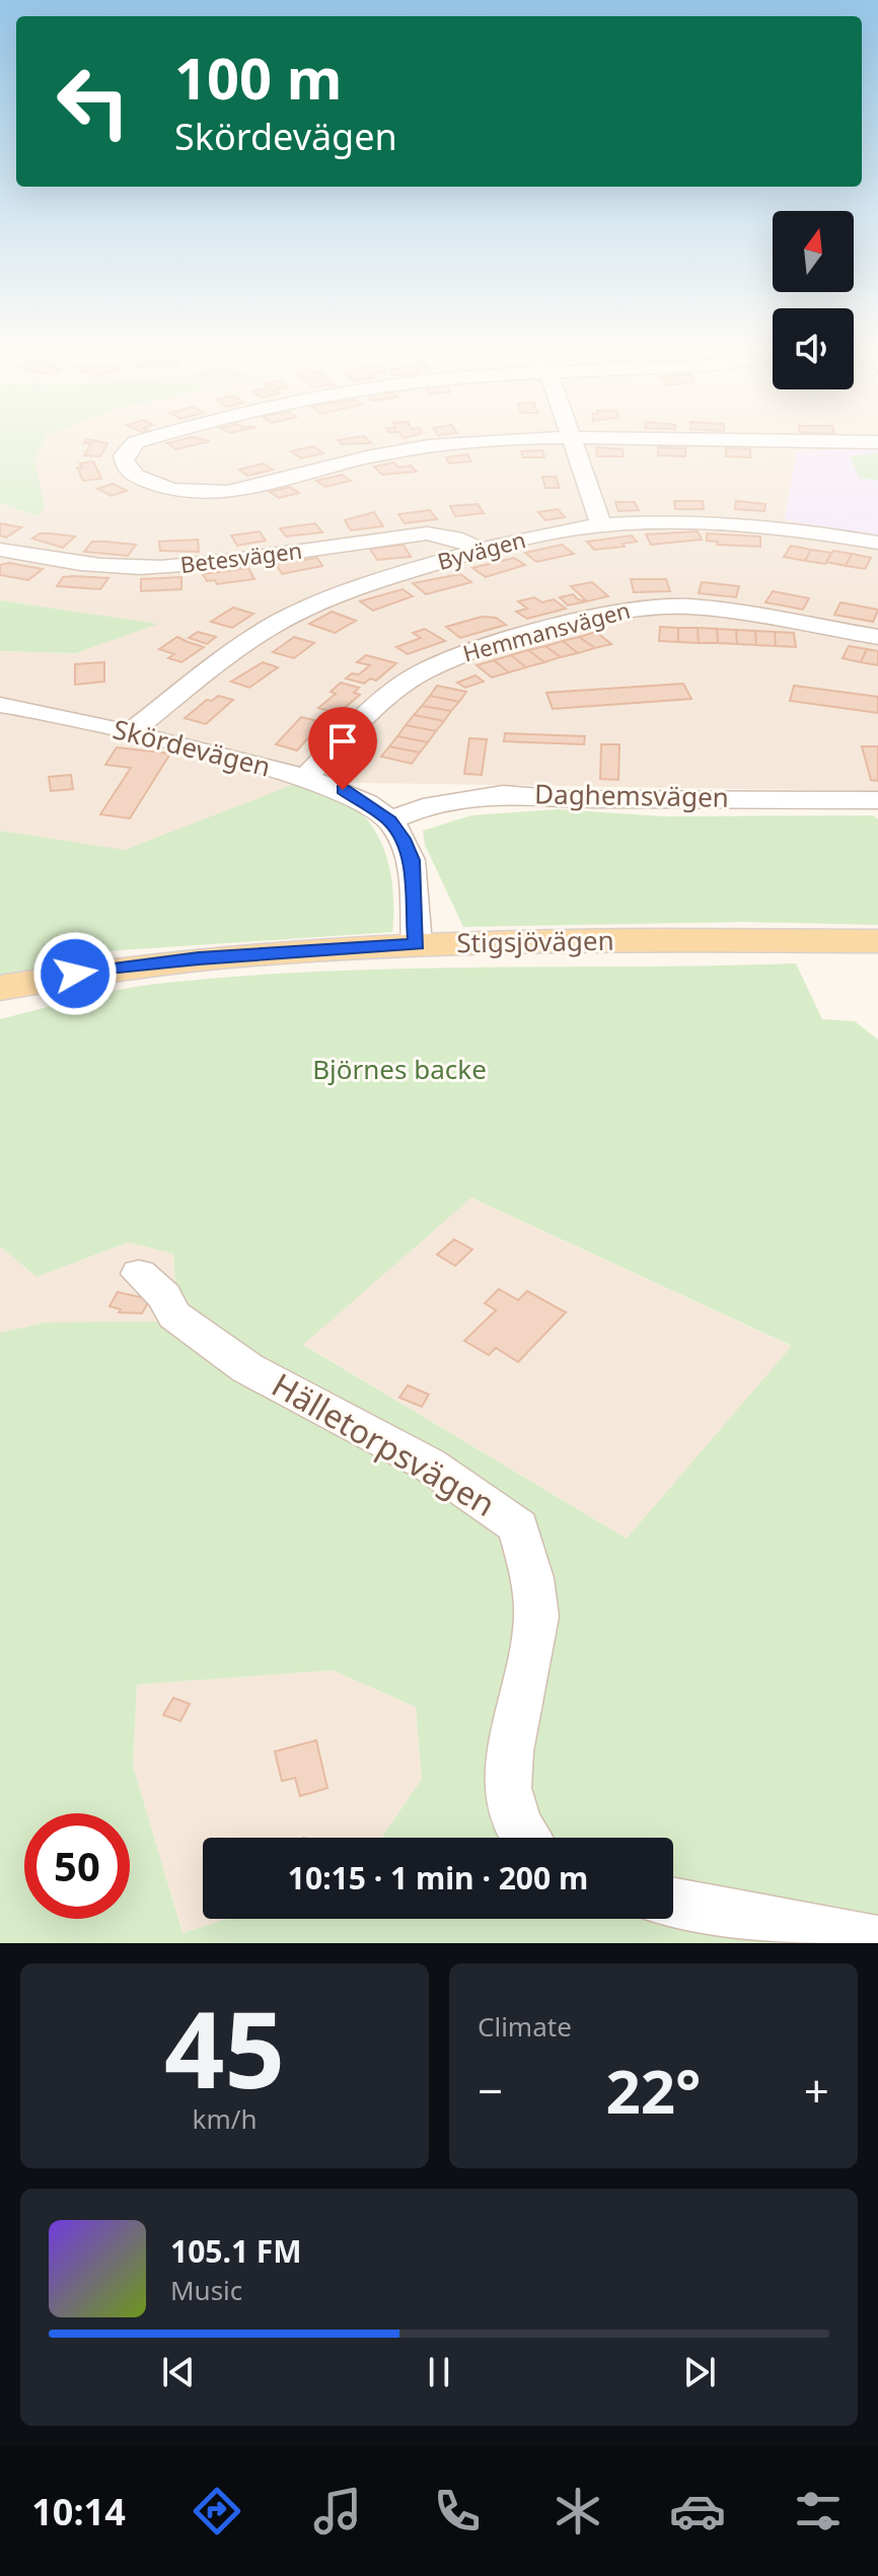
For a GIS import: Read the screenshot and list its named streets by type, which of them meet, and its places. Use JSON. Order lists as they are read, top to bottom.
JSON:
{
  "streets": {
    "main road": ["Stigsjövägen"],
    "street": [
      "Byvägen",
      "Betesvägen",
      "Hemmansvägen",
      "Skördevägen",
      "Daghemsvägen",
      "Hälletorpsvägen"
    ]
  },
  "crossings": [
    ["Byvägen", "Betesvägen"],
    ["Byvägen", "Skördevägen"],
    ["Hemmansvägen", "Skördevägen"],
    ["Skördevägen", "Daghemsvägen"],
    ["Skördevägen", "Stigsjövägen"]
  ],
  "parks": ["Björnes backe"],
  "north": "top",
  "page": {
    "turn": ["100 m", "Skördevägen"],
    "limit": "50",
    "trip": "10:15 · 1 min · 200 m",
    "tile": [
      ["45", "km/h"],
      "Climate"
    ],
    "heat": ["−", "22°", "+"],
    "song": ["105.1 FM", "Music"],
    "tabs": "10:14"
  }
}
